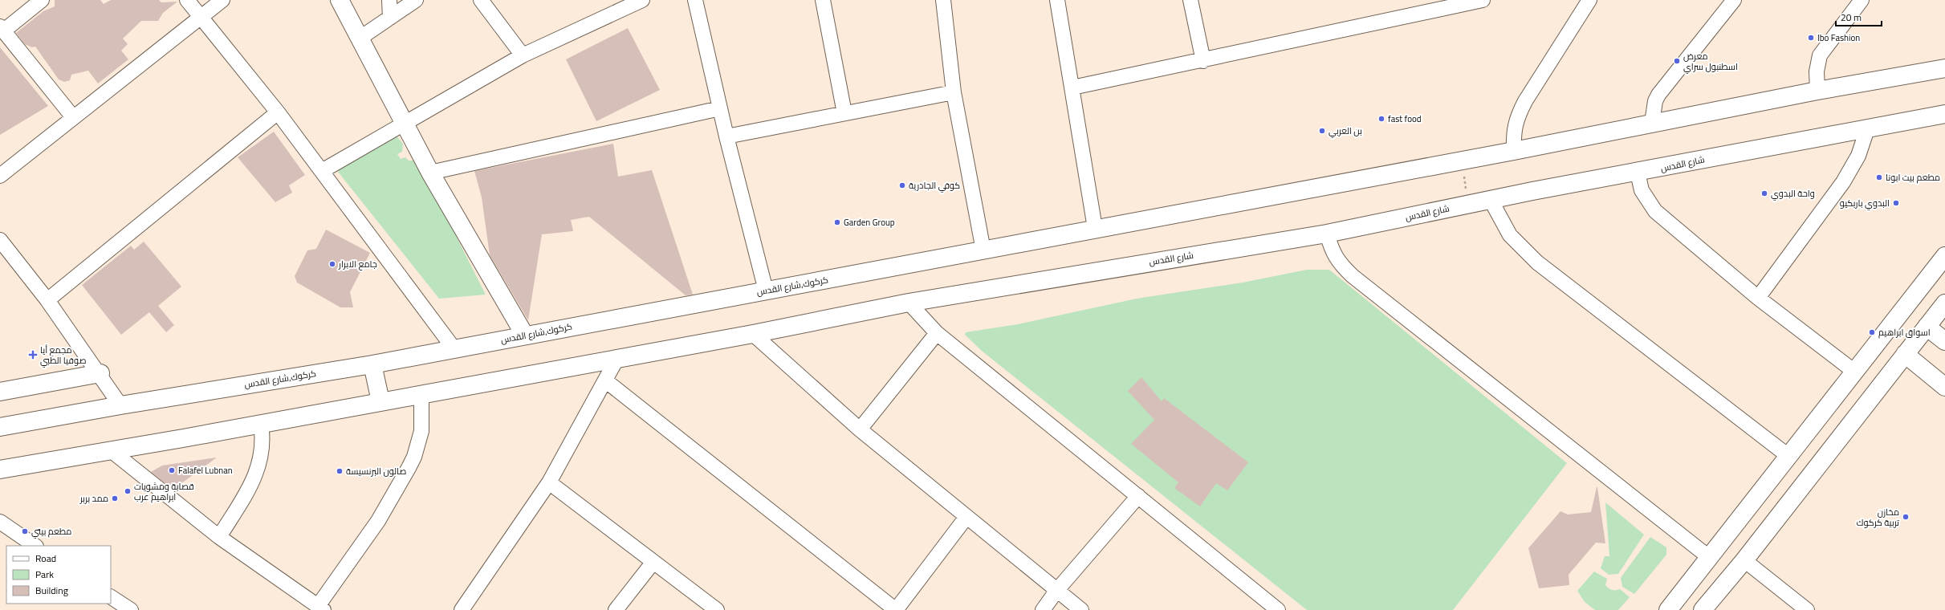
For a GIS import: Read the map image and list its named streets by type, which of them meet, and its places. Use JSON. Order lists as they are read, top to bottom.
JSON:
{
  "streets": {
    "main road": ["شارع القدس", "كركوك,شارع القدس"]
  },
  "places": {
    "other": [
      "Ibo Fashion",
      "معرض اسطنبول سراي",
      "fast food",
      "بن العربي",
      "مطعم بيت ابونا",
      "كوفي الجادرية",
      "واحة البدوي",
      "البدوي باربكيو",
      "Garden Group",
      "جامع الابرار",
      "اسواق ابراهيم",
      "Falafel Lubnan",
      "صالون البرنسيسة",
      "قصابة ومشويات ابراهيم عرب",
      "ممد بربر",
      "مخازن تربية كركوك",
      "مطعم بيتي"
    ],
    "health": ["مجمع أيا صوفيا الطبي"]
  },
  "legend": ["Road", "Park", "Building"],
  "scale_bar": "20 m"
}
